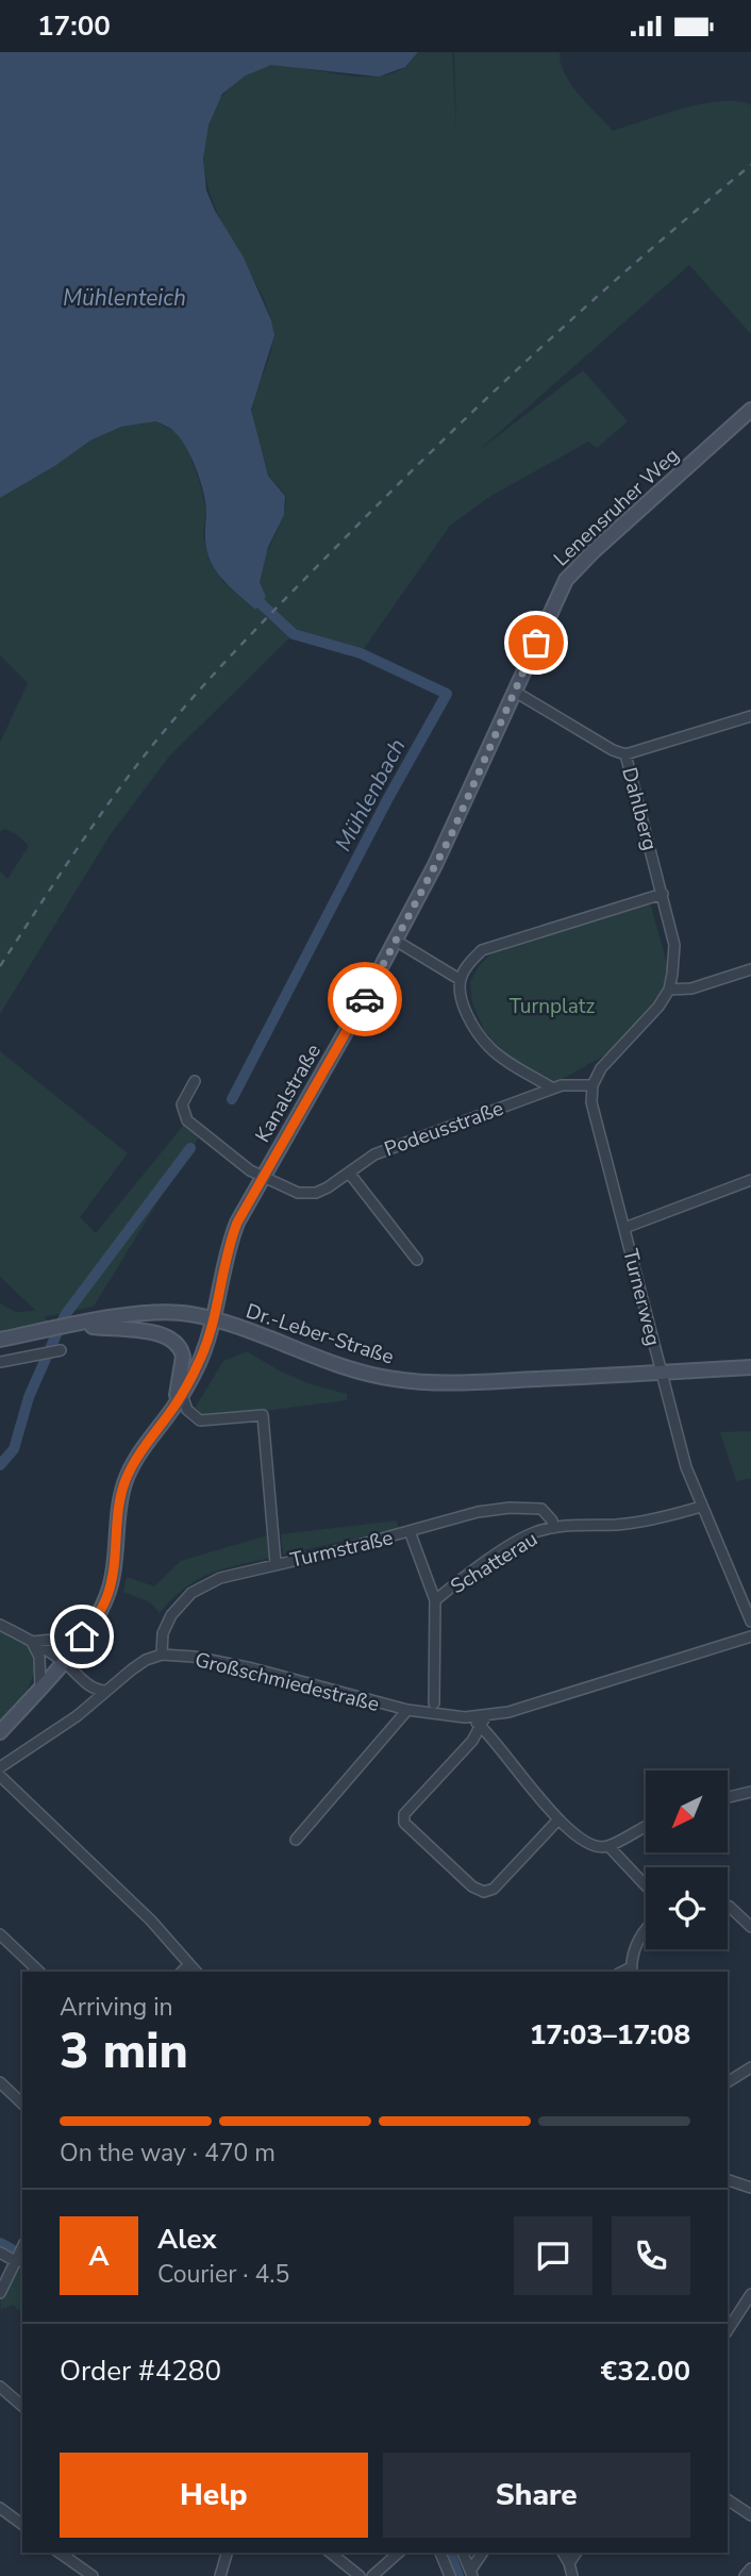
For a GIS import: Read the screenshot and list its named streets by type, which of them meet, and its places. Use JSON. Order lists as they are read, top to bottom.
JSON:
{
  "streets": {
    "street": [
      "Lenensruher Weg",
      "Dahlberg",
      "Kanalstraße",
      "Podeusstraße",
      "Turnerweg",
      "Dr.-Leber-Straße",
      "Turmstraße",
      "Schatterau",
      "Großschmiedestraße"
    ]
  },
  "crossings": [
    ["Lenensruher Weg", "Dahlberg"],
    ["Lenensruher Weg", "Kanalstraße"],
    ["Dahlberg", "Kanalstraße"],
    ["Kanalstraße", "Podeusstraße"],
    ["Kanalstraße", "Dr.-Leber-Straße"],
    ["Podeusstraße", "Turnerweg"],
    ["Turnerweg", "Dr.-Leber-Straße"],
    ["Turnerweg", "Schatterau"],
    ["Turmstraße", "Schatterau"],
    ["Turmstraße", "Großschmiedestraße"]
  ],
  "water": ["Mühlenteich", "Mühlenbach"],
  "parks": ["Turnplatz"],
  "north": "bottom left",
  "page": {
    "status": "17:00",
    "heading": ["3 min", "Arriving in", "17:03–17:08"],
    "panel": [
      "Alex",
      "Courier · 4.5",
      "Order #4280",
      "€32.00"
    ],
    "bar": "On the way · 470 m",
    "round": "A",
    "buttons": ["Help", "Share"]
  }
}
